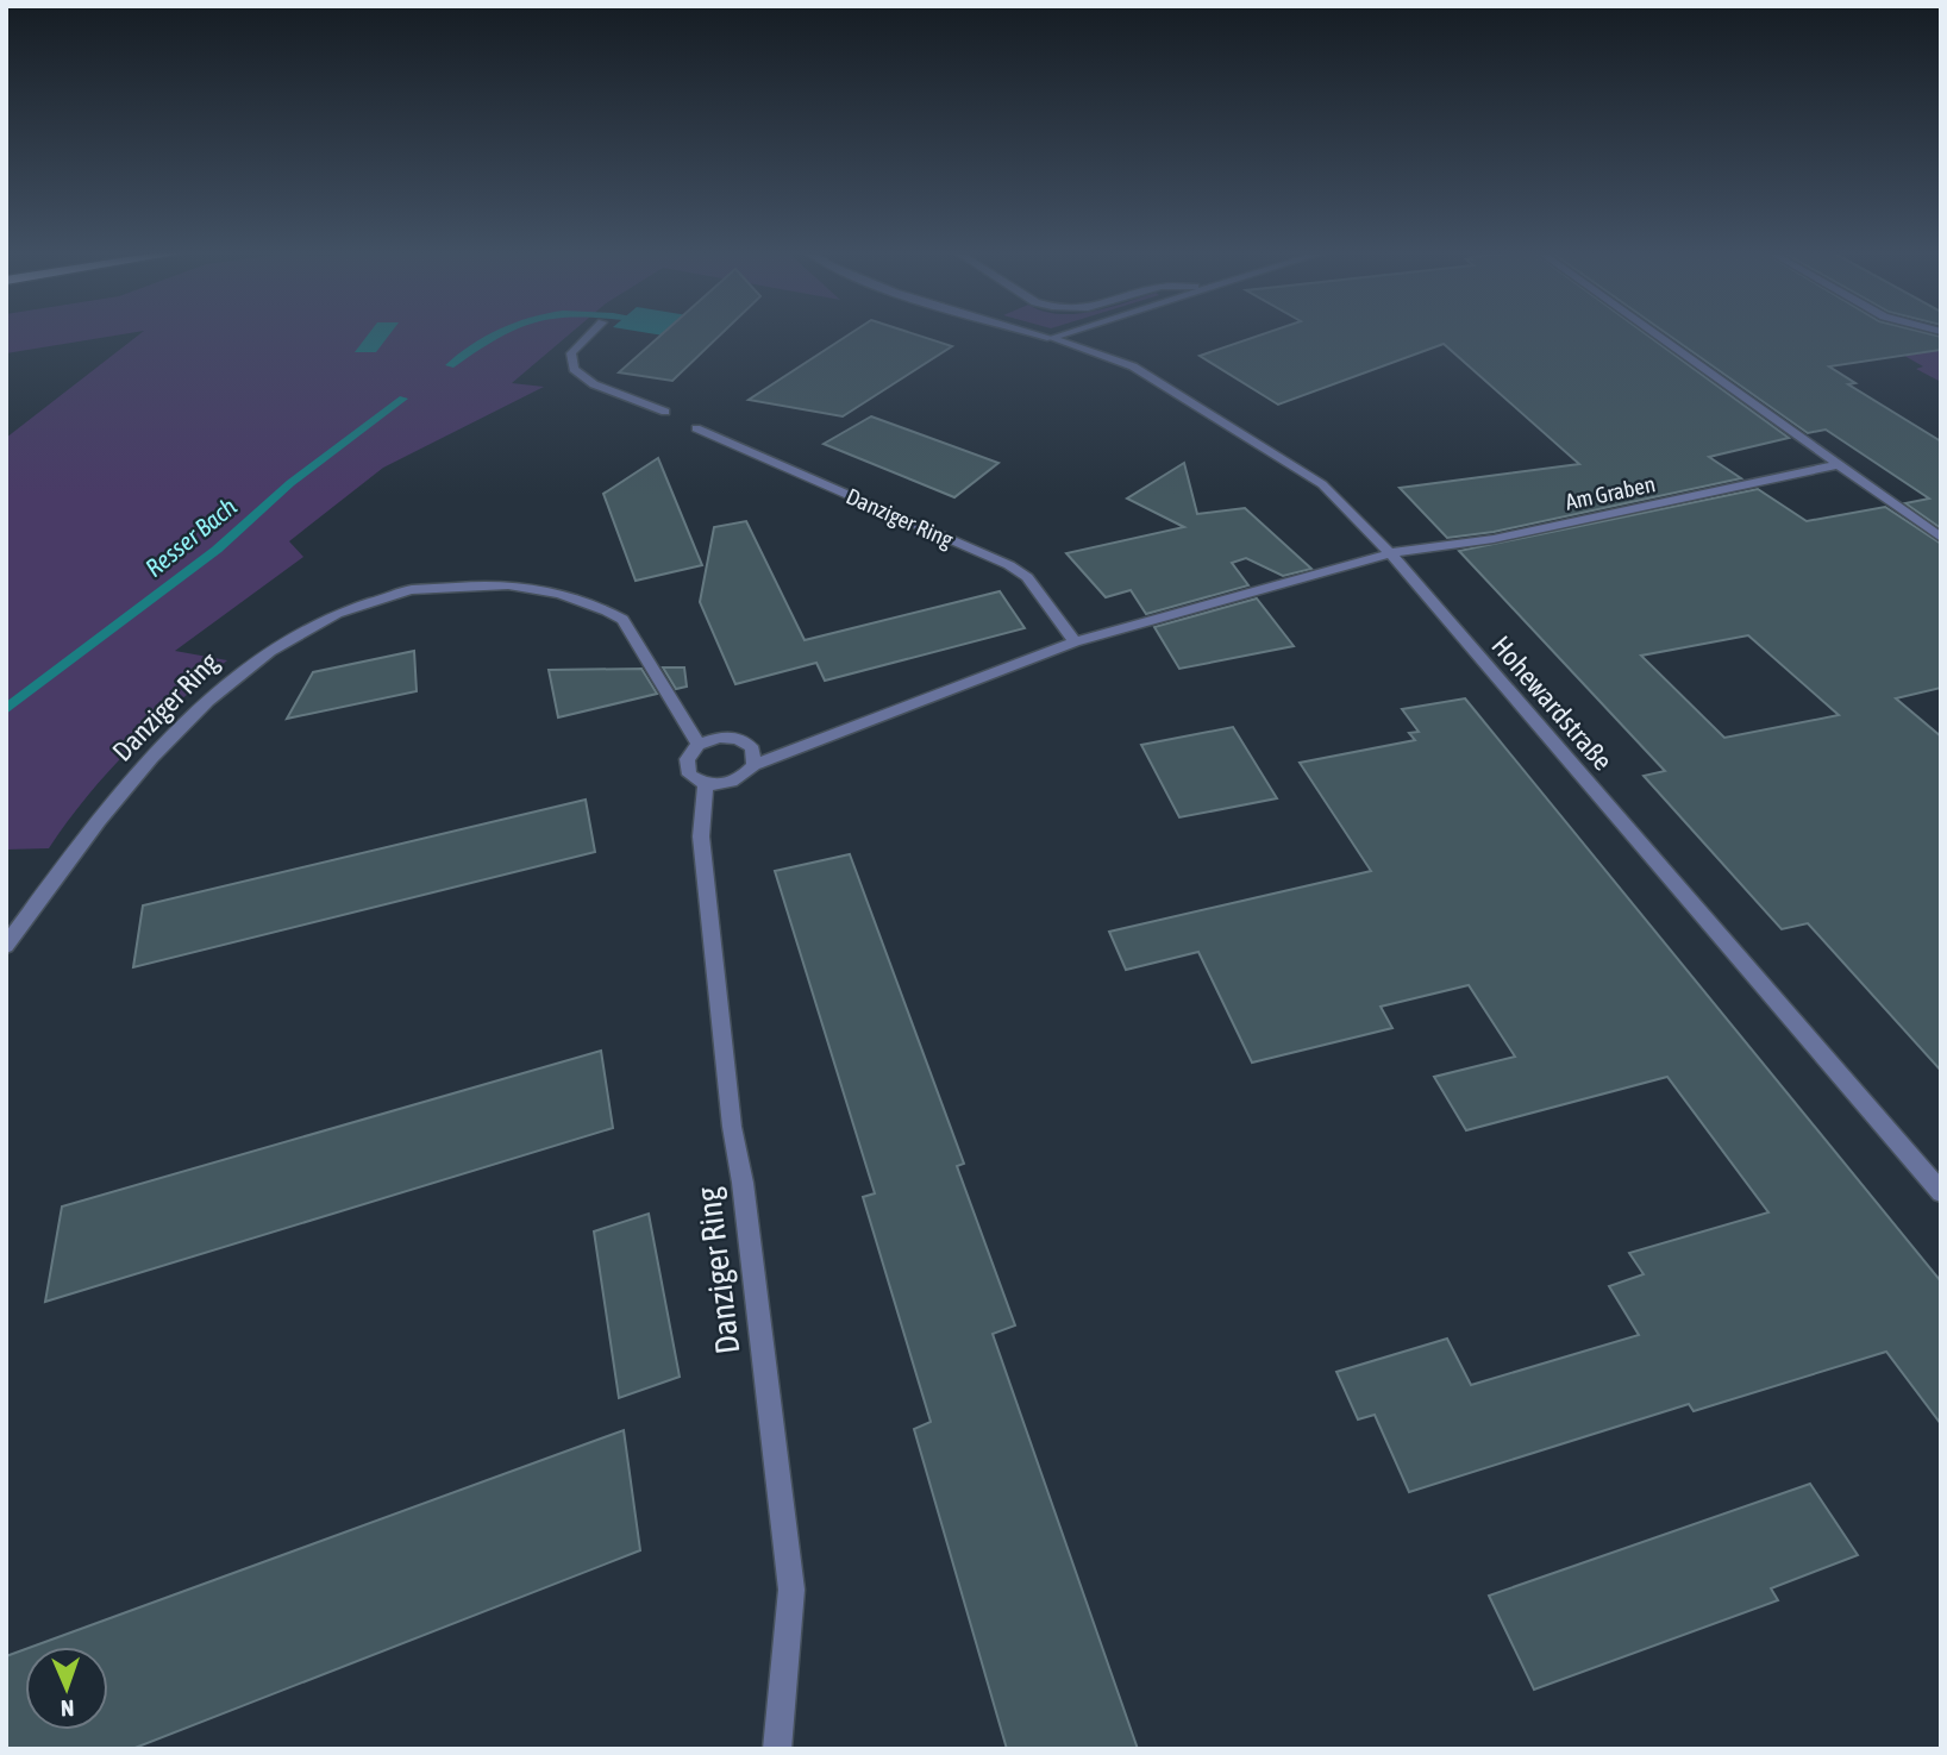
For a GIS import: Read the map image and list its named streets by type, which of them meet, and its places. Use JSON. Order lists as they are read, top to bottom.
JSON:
{
  "streets": {
    "street": ["Am Graben", "Danziger Ring", "Hohewardstraße"]
  },
  "crossings": [
    ["Am Graben", "Hohewardstraße"]
  ],
  "water": ["Resser Bach"],
  "north": "bottom"
}
